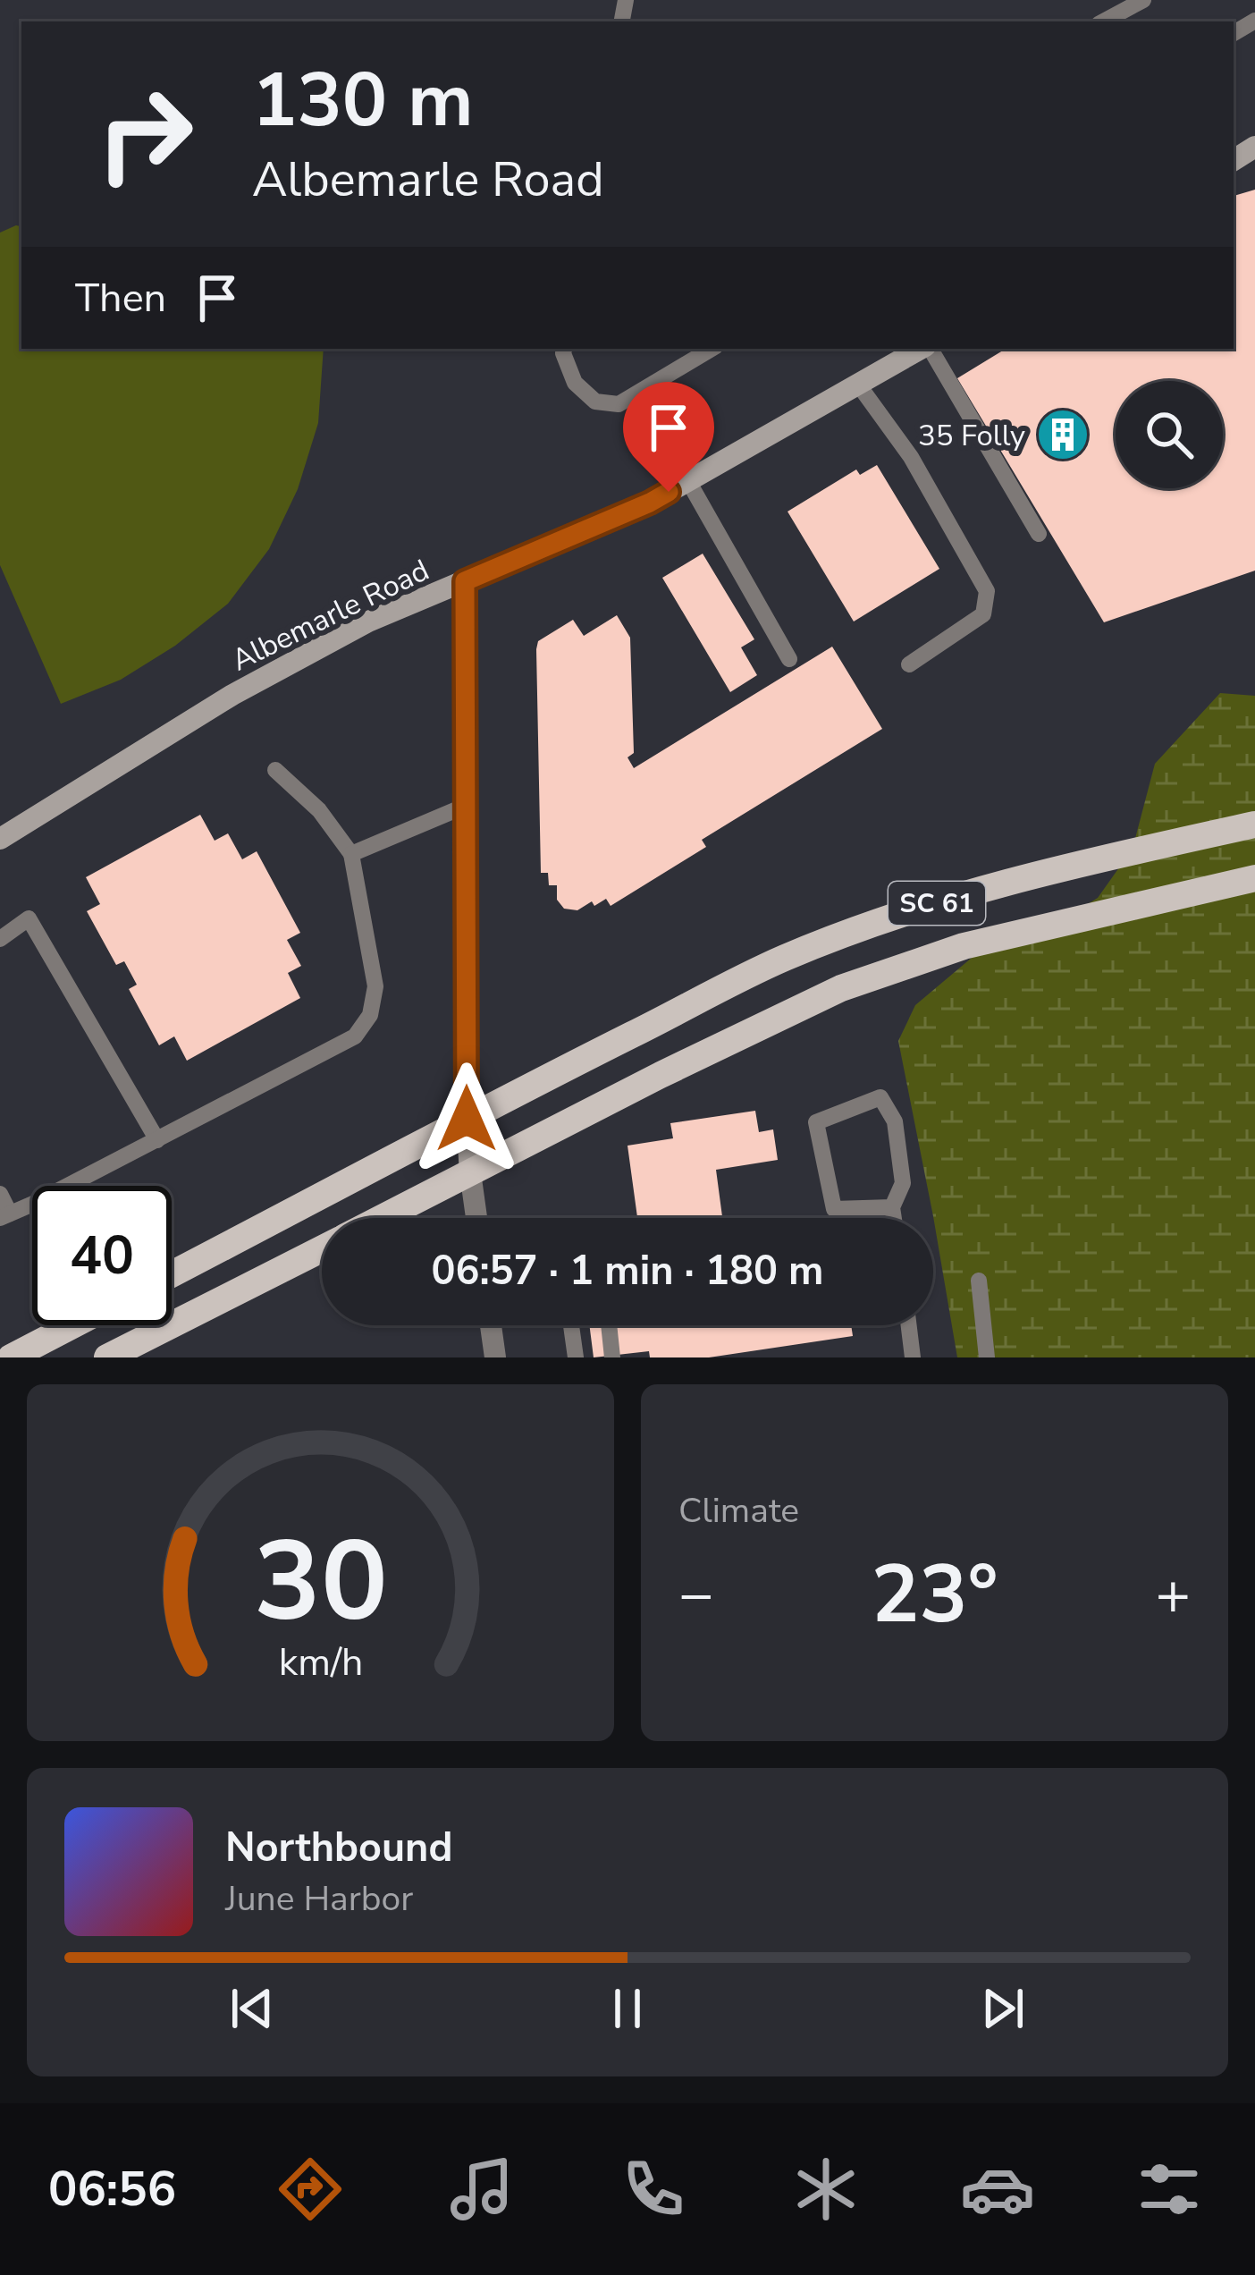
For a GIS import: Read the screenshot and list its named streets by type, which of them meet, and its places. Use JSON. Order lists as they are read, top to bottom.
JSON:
{
  "streets": {
    "main road": ["SC 61"],
    "street": ["Albemarle Road"]
  },
  "places": {
    "building": ["35 Folly"]
  },
  "page": {
    "turn": ["130 m", "Albemarle Road"],
    "then": "Then",
    "limit": "40",
    "trip": "06:57 · 1 min · 180 m",
    "tile": "Climate",
    "heat": ["−", "23°", "+"],
    "song": ["Northbound", "June Harbor"],
    "tabs": "06:56",
    "gauge": ["30", "km/h"]
  }
}
